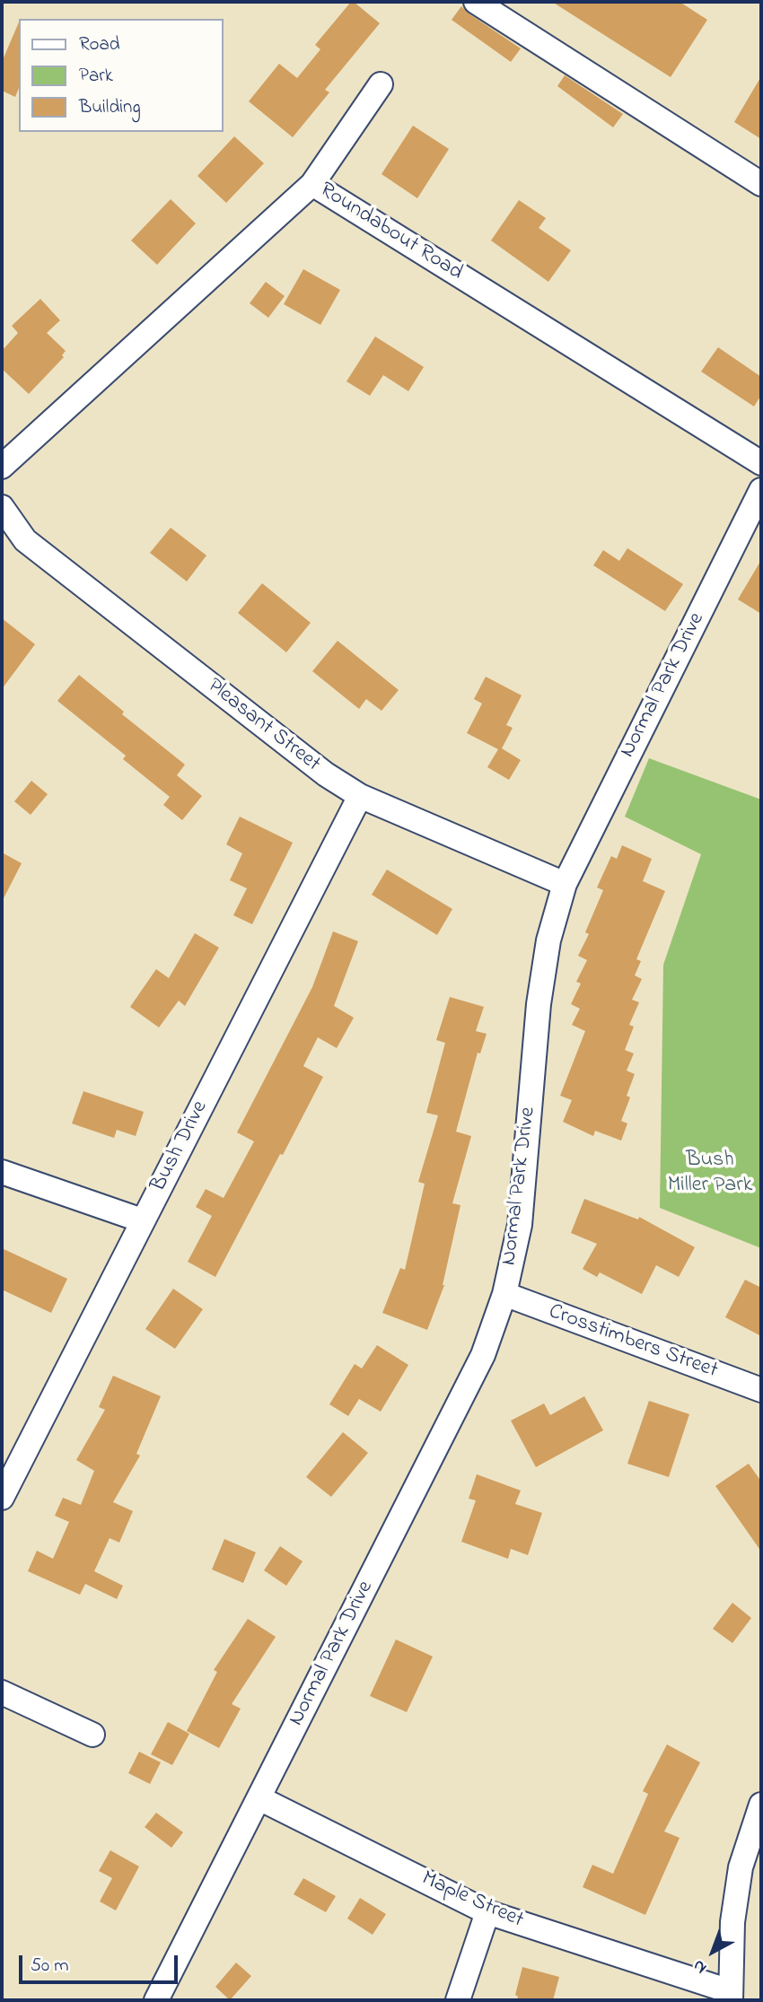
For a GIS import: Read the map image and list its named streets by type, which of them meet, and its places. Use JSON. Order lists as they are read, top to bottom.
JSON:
{
  "streets": {
    "street": [
      "Roundabout Road",
      "Normal Park Drive",
      "Pleasant Street",
      "Bush Drive",
      "Crosstimbers Street",
      "Maple Street"
    ]
  },
  "crossings": [
    ["Normal Park Drive", "Pleasant Street"],
    ["Normal Park Drive", "Crosstimbers Street"],
    ["Normal Park Drive", "Maple Street"],
    ["Pleasant Street", "Bush Drive"]
  ],
  "parks": ["Bush Miller Park"],
  "legend": ["Road", "Park", "Building"],
  "scale_bar": "50 m",
  "north": "bottom left"
}
